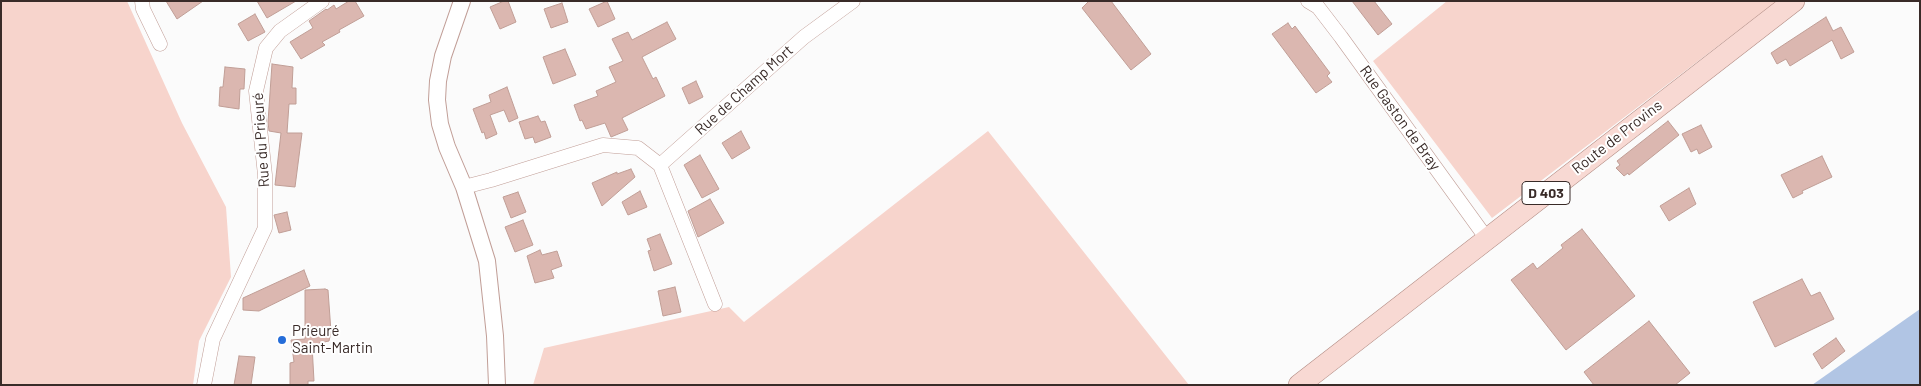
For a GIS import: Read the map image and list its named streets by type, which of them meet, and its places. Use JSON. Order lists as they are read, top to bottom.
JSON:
{
  "streets": {
    "main road": ["Route de Provins", "D 403"],
    "street": ["Rue de Champ Mort", "Rue Gaston de Bray", "Rue du Prieuré"]
  },
  "crossings": [
    ["Rue Gaston de Bray", "Route de Provins"]
  ],
  "places": ["Prieuré Saint-Martin"]
}
